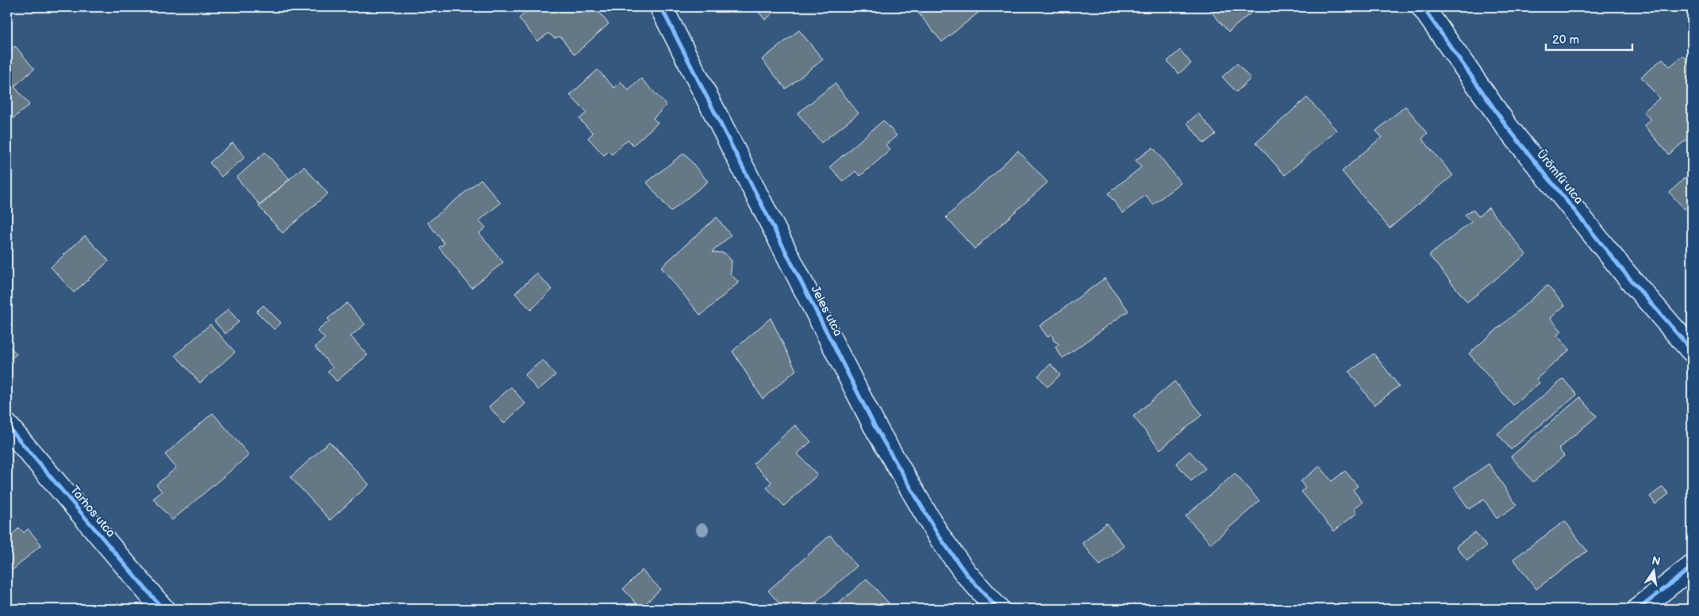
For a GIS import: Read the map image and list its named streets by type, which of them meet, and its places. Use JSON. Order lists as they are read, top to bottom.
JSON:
{
  "streets": {
    "street": ["Ürömfű utca", "Jeles utca", "Tarhos utca"]
  },
  "scale_bar": "20 m",
  "north": "top"
}
